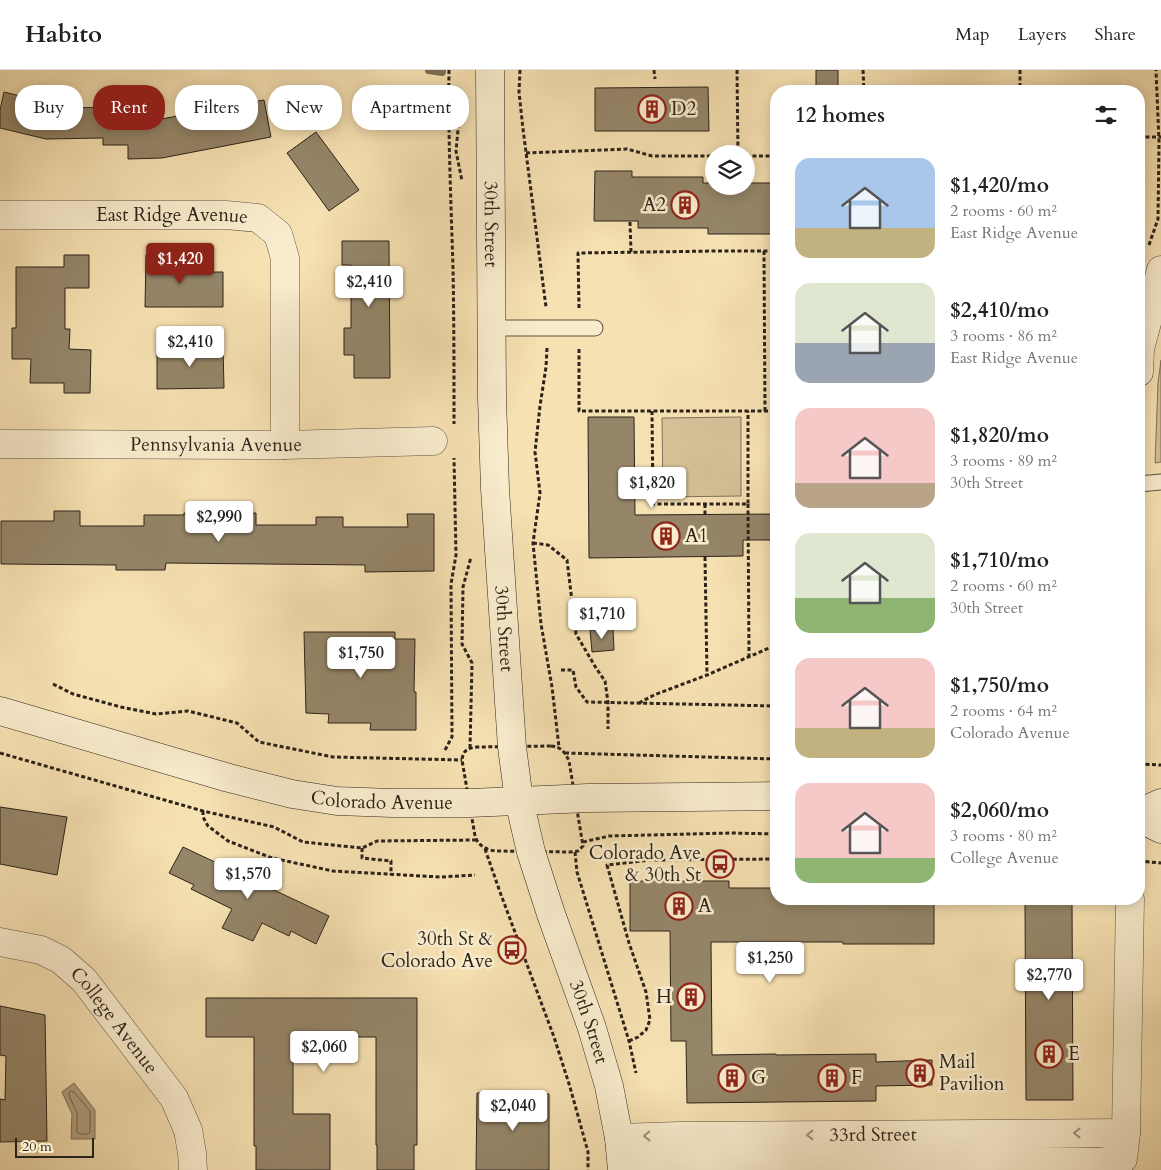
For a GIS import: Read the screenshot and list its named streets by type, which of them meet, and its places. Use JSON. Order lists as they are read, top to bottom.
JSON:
{
  "streets": {
    "street": [
      "East Ridge Avenue",
      "30th Street",
      "Pennsylvania Avenue",
      "Colorado Avenue",
      "College Avenue",
      "33rd Street"
    ]
  },
  "crossings": [
    ["East Ridge Avenue", "Pennsylvania Avenue"],
    ["30th Street", "Colorado Avenue"],
    ["30th Street", "33rd Street"]
  ],
  "places": {
    "building": [
      "D2",
      "A2",
      "A1",
      "A",
      "H",
      "E",
      "Mail Pavilion",
      "G",
      "F"
    ],
    "bus stop": ["Colorado Ave & 30th St", "30th St & Colorado Ave"]
  },
  "scale_bar": "20 m",
  "page": {
    "header": "Habito",
    "nav": ["Map", "Layers", "Share"],
    "chip": [
      "Buy",
      "Rent",
      "Filters",
      "New",
      "Apartment"
    ],
    "heading": "12 homes",
    "list": [
      {
        "name": "$1,420/mo",
        "note": "2 rooms · 60 m² · East Ridge Avenue"
      },
      {
        "name": "$2,410/mo",
        "note": "3 rooms · 86 m² · East Ridge Avenue"
      },
      {
        "name": "$1,820/mo",
        "note": "3 rooms · 89 m² · 30th Street"
      },
      {
        "name": "$1,710/mo",
        "note": "2 rooms · 60 m² · 30th Street"
      },
      {
        "name": "$1,750/mo",
        "note": "2 rooms · 64 m² · Colorado Avenue"
      },
      {
        "name": "$2,060/mo",
        "note": "3 rooms · 80 m² · College Avenue"
      }
    ],
    "price": [
      "$1,420",
      "$2,410",
      "$2,410",
      "$1,820",
      "$2,990",
      "$1,710",
      "$1,750",
      "$1,570",
      "$1,250",
      "$2,770",
      "$2,060",
      "$2,040"
    ],
    "scale": "20 m"
  }
}
